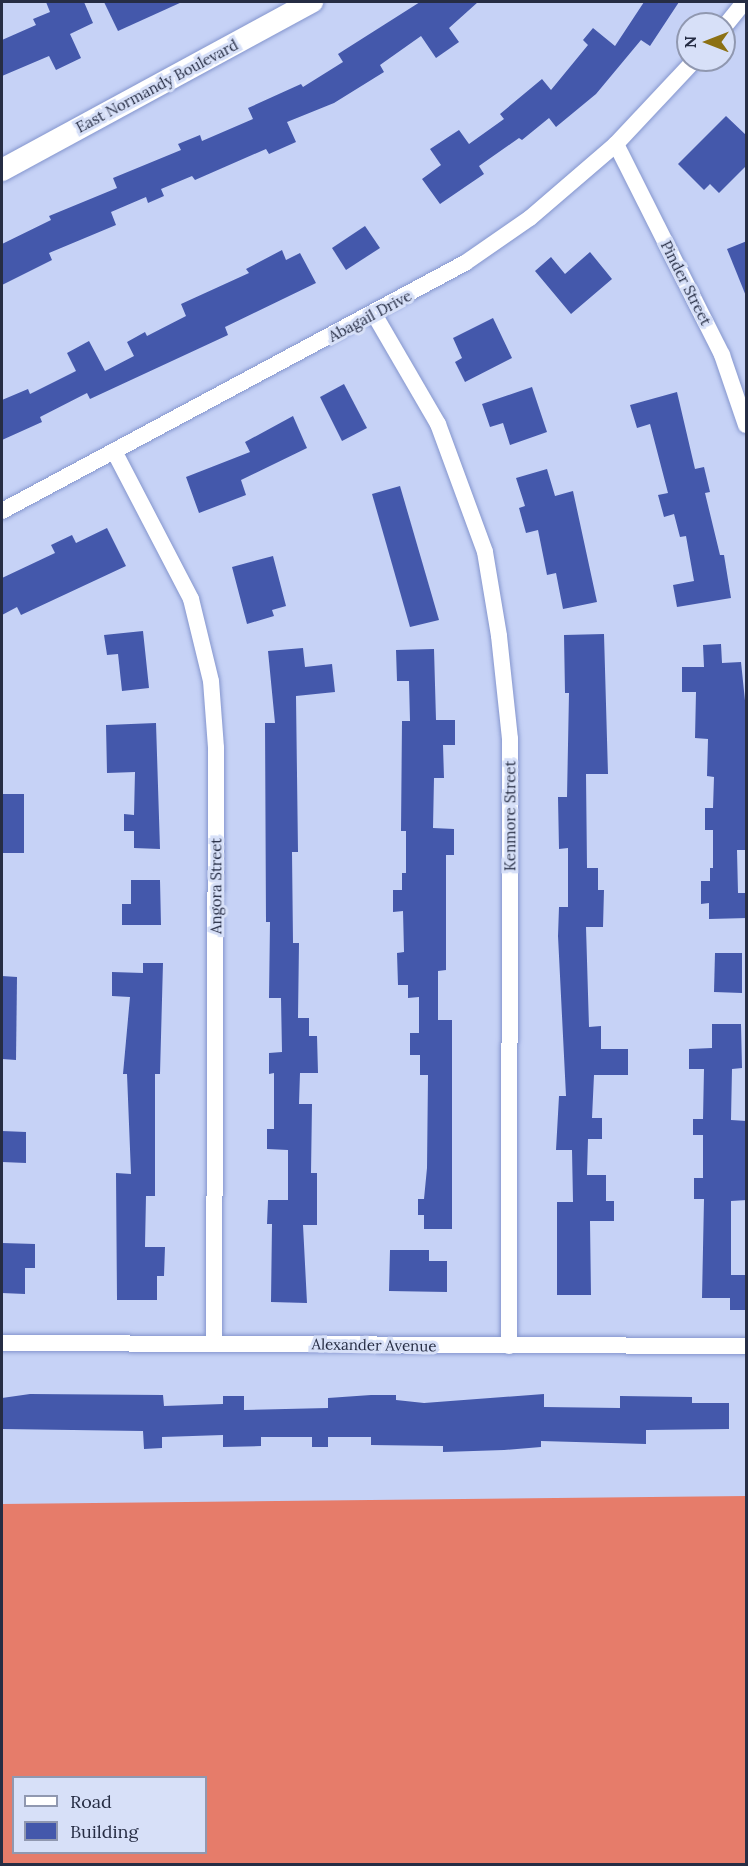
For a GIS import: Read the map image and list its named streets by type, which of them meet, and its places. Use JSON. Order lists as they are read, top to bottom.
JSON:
{
  "streets": {
    "street": [
      "East Normandy Boulevard",
      "Pinder Street",
      "Abagail Drive",
      "Kenmore Street",
      "Angora Street",
      "Alexander Avenue"
    ]
  },
  "crossings": [
    ["Pinder Street", "Abagail Drive"],
    ["Abagail Drive", "Kenmore Street"],
    ["Abagail Drive", "Angora Street"],
    ["Kenmore Street", "Alexander Avenue"],
    ["Angora Street", "Alexander Avenue"]
  ],
  "legend": ["Road", "Building"],
  "north": "left"
}
